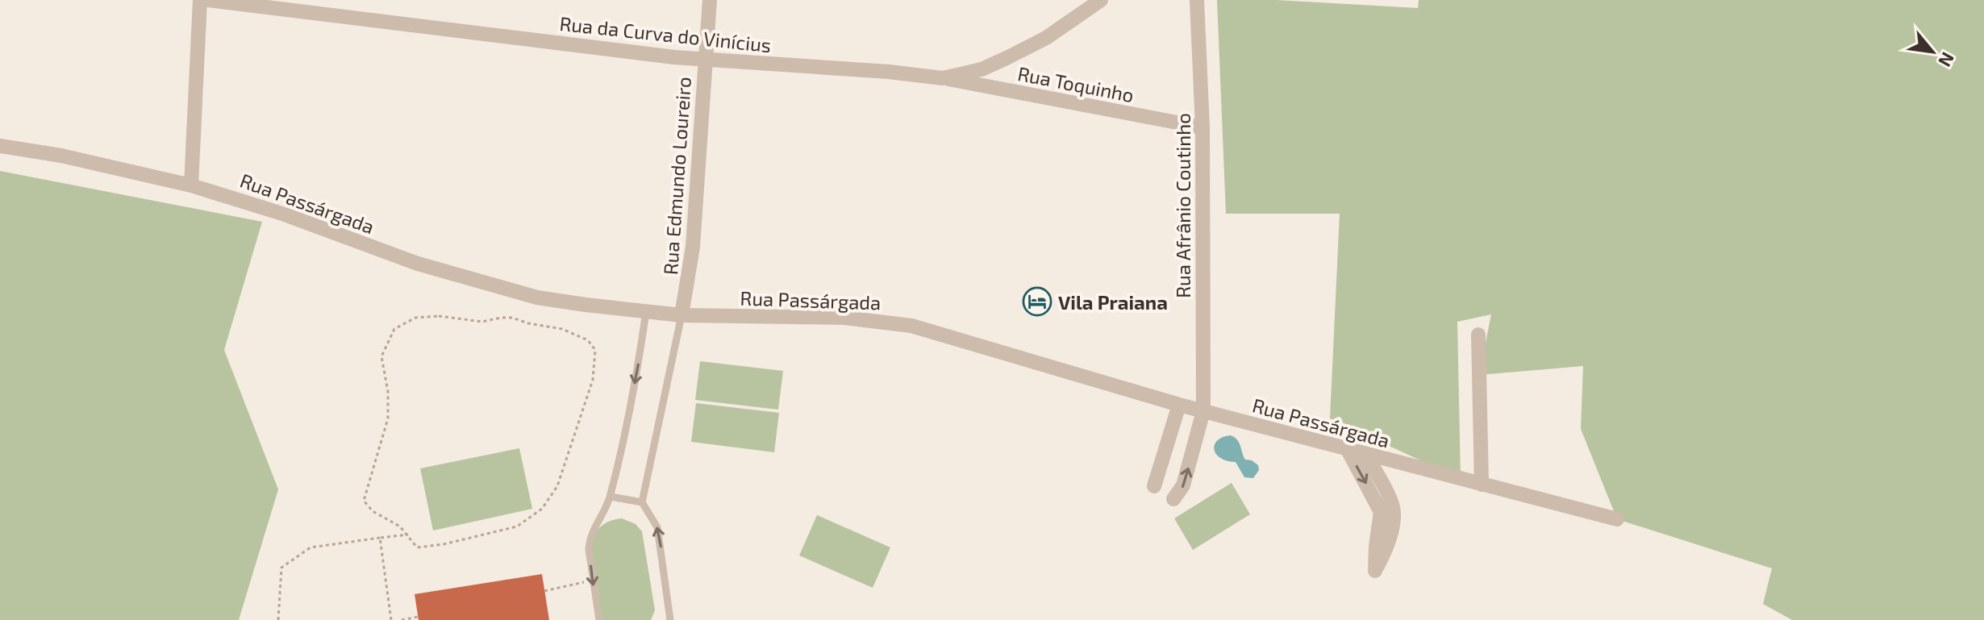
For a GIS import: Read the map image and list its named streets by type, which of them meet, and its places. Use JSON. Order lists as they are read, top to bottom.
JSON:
{
  "streets": {
    "street": [
      "Rua da Curva do Vinícius",
      "Rua Toquinho",
      "Rua Edmundo Loureiro",
      "Rua Passárgada",
      "Rua Afrânio Coutinho"
    ]
  },
  "crossings": [
    ["Rua da Curva do Vinícius", "Rua Toquinho"],
    ["Rua da Curva do Vinícius", "Rua Edmundo Loureiro"],
    ["Rua Toquinho", "Rua Afrânio Coutinho"],
    ["Rua Edmundo Loureiro", "Rua Passárgada"],
    ["Rua Passárgada", "Rua Afrânio Coutinho"]
  ],
  "places": {
    "hotel": ["Vila Praiana"]
  },
  "north": "bottom right"
}
